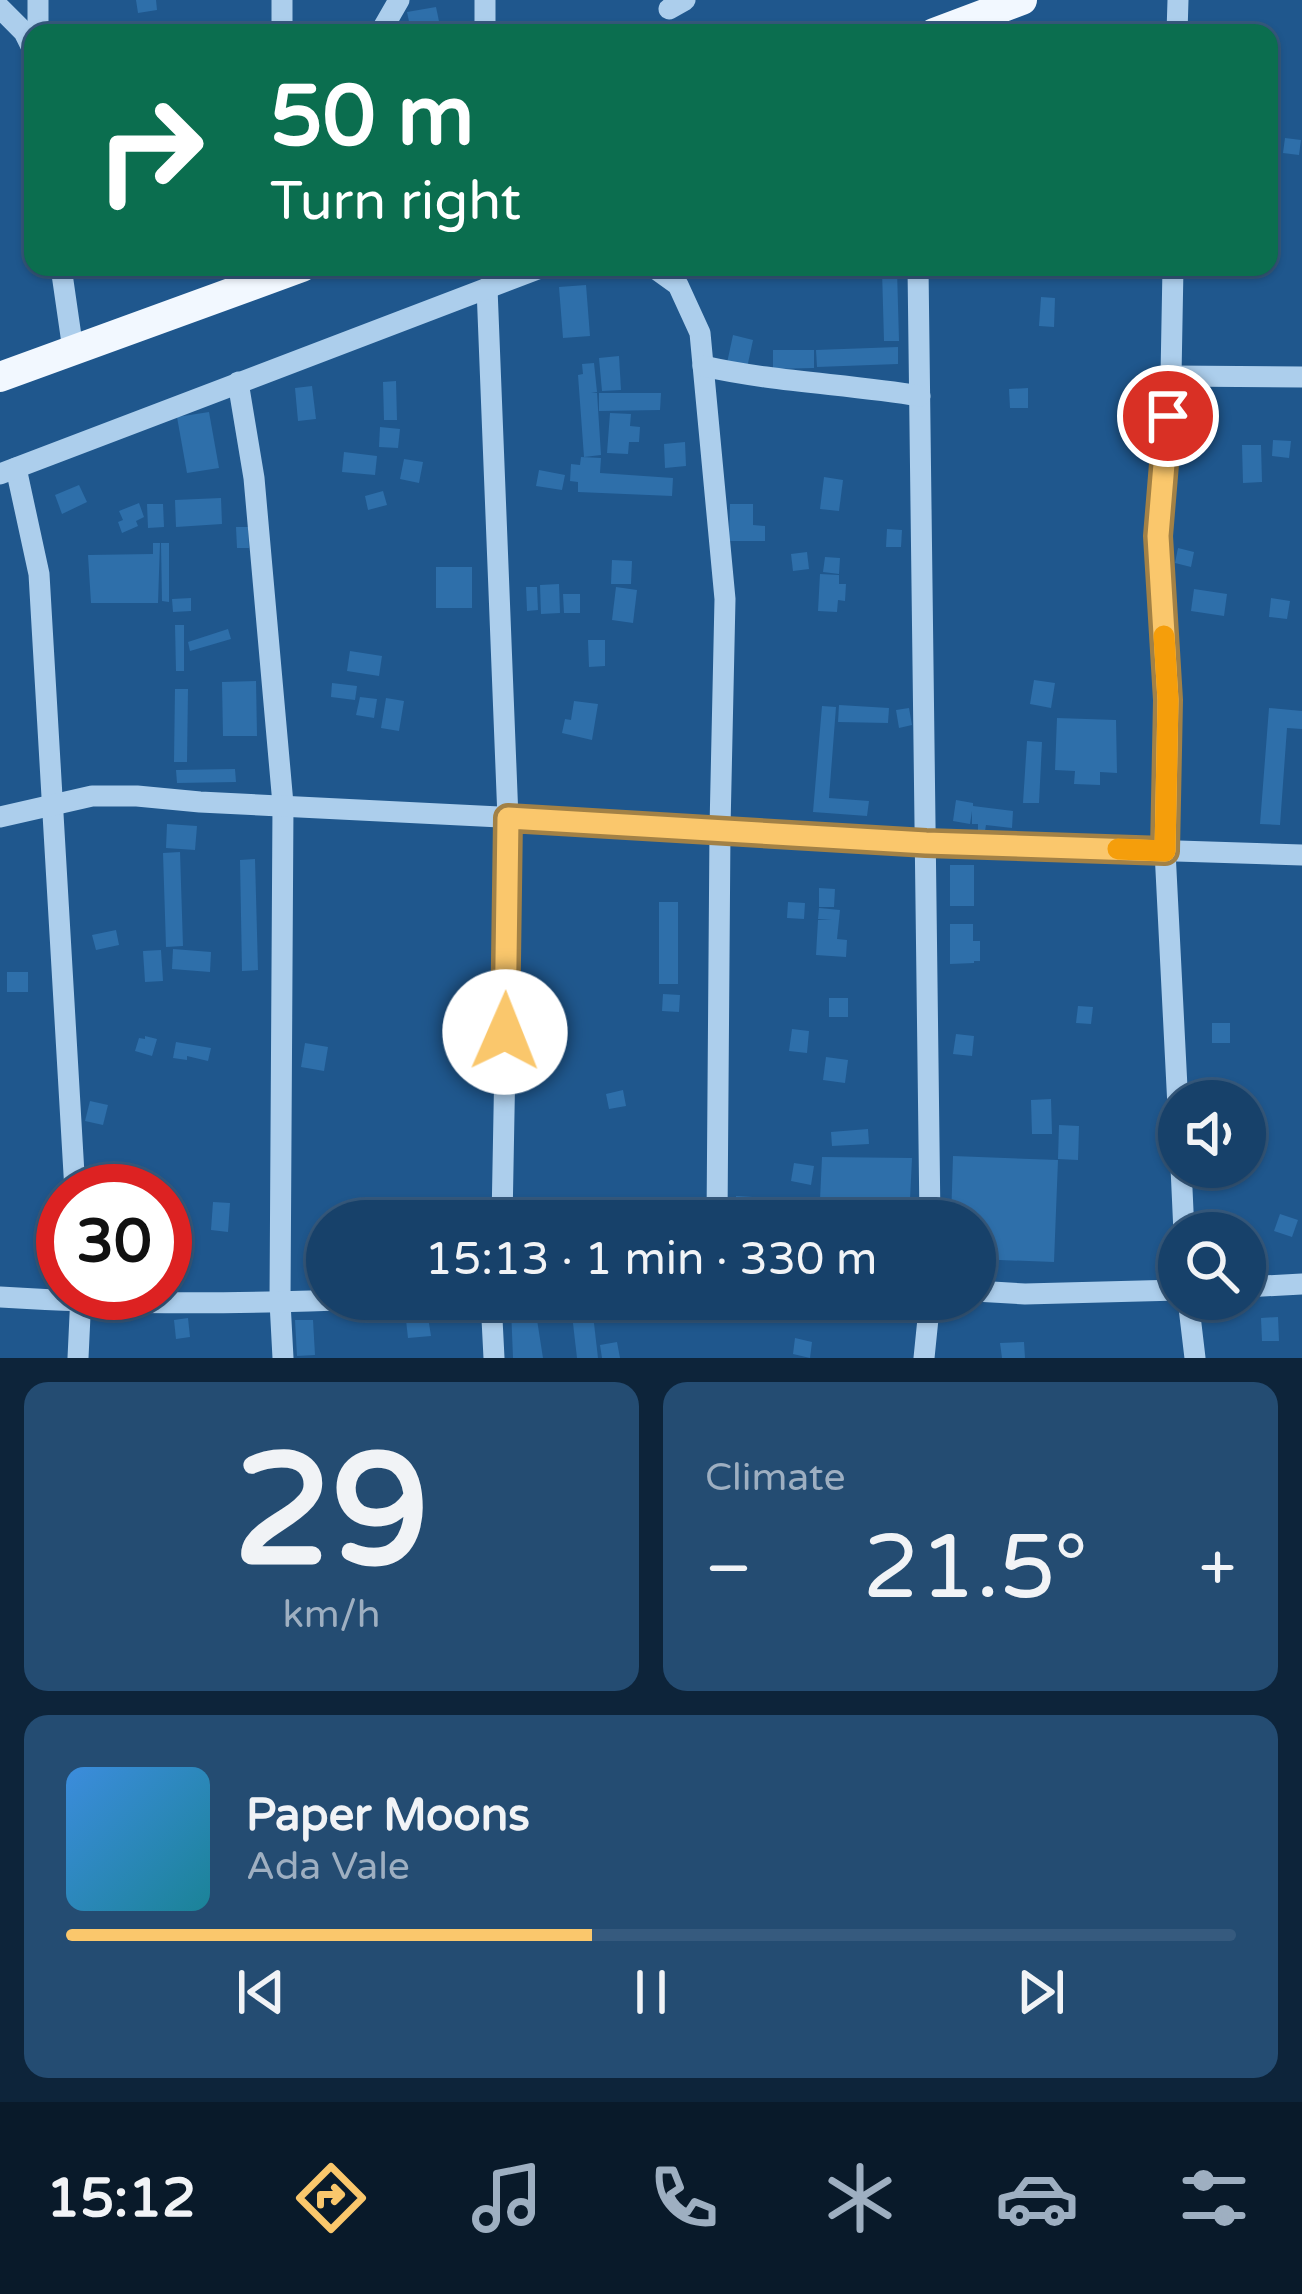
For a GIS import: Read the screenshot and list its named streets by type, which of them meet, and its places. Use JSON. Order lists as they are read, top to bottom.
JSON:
{
  "page": {
    "turn": ["50 m", "Turn right"],
    "limit": "30",
    "trip": "15:13 · 1 min · 330 m",
    "tile": [
      ["29", "km/h"],
      "Climate"
    ],
    "heat": ["−", "21.5°", "+"],
    "song": ["Paper Moons", "Ada Vale"],
    "tabs": "15:12"
  }
}
